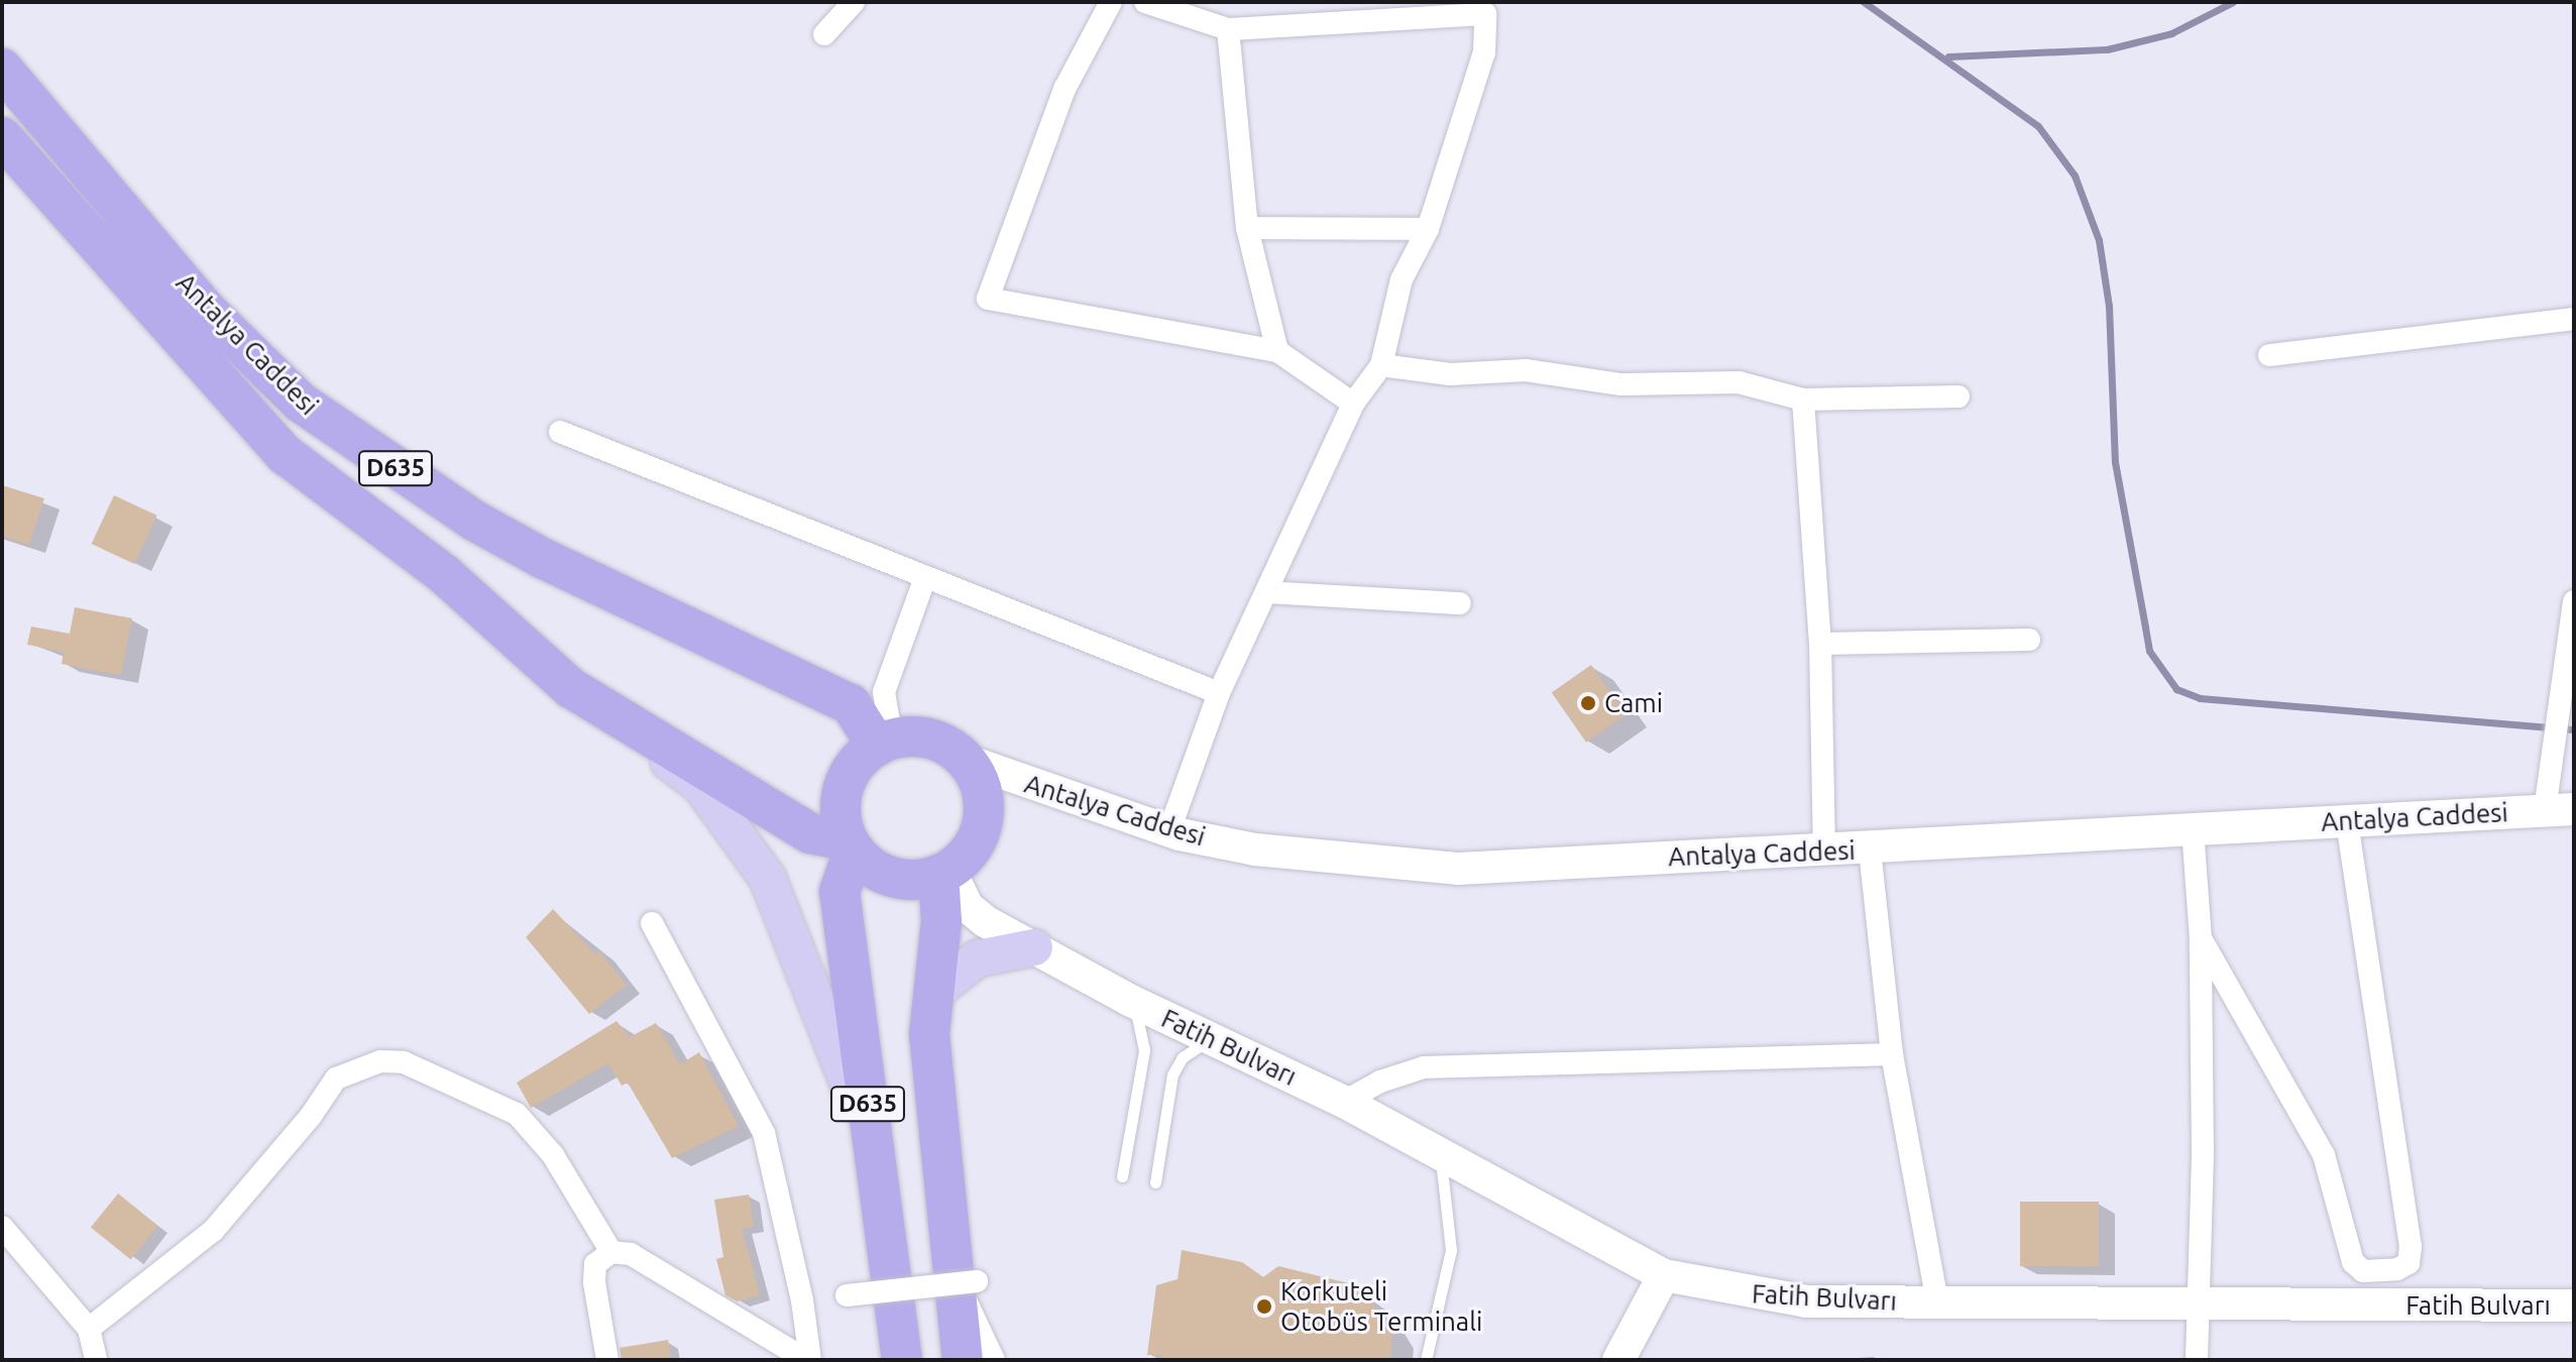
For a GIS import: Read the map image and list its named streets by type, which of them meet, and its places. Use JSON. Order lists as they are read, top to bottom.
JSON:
{
  "streets": {
    "highway": ["Antalya Caddesi", "D635"],
    "main road": ["Fatih Bulvarı"]
  },
  "crossings": [
    ["Antalya Caddesi", "D635"],
    ["Antalya Caddesi", "Fatih Bulvarı"],
    ["D635", "Fatih Bulvarı"]
  ],
  "places": ["Cami", "Korkuteli Otobüs Terminali"]
}
